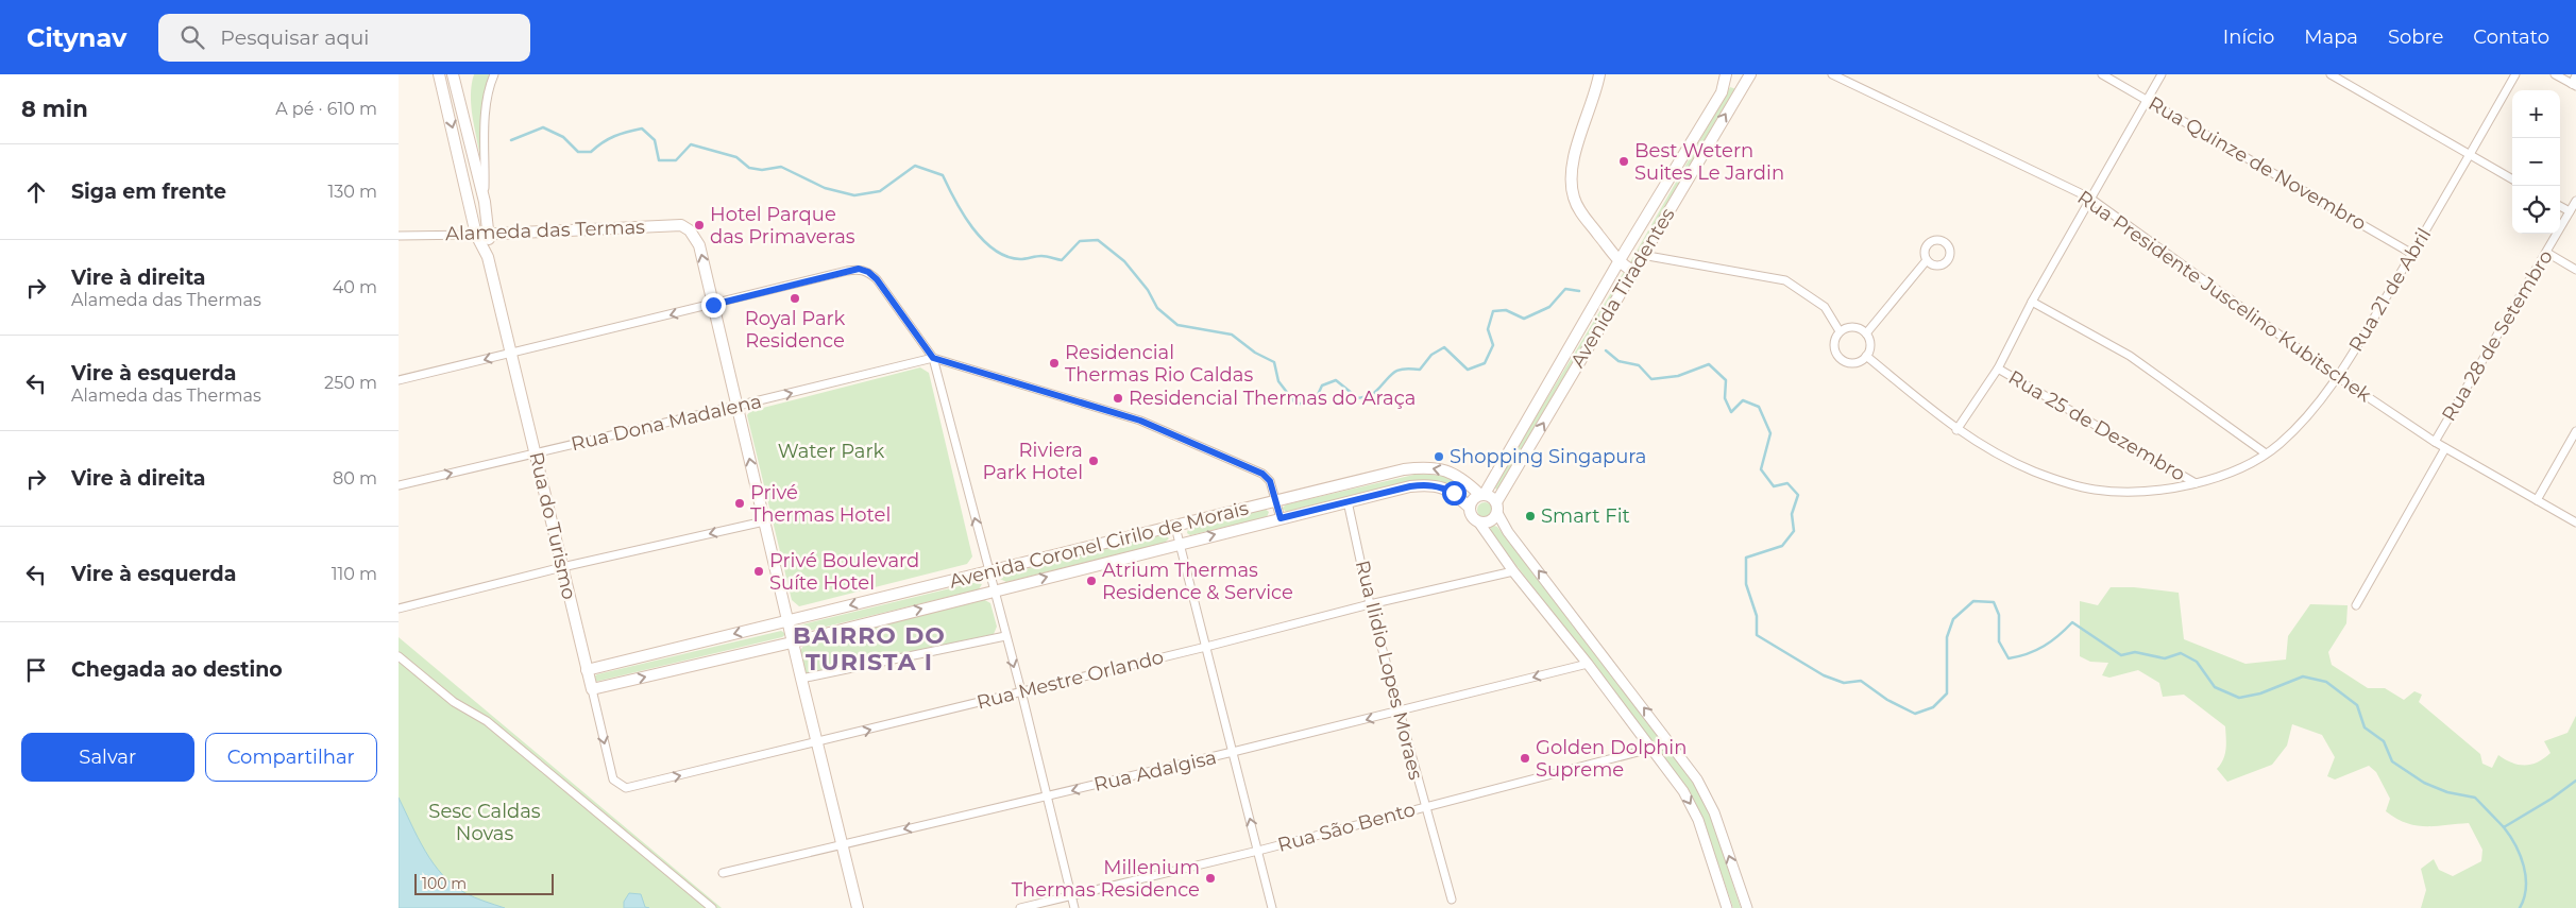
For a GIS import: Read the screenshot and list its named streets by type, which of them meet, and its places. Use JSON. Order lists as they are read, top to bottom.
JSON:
{
  "streets": {
    "main road": [
      "Alameda das Termas",
      "Avenida Tiradentes",
      "Rua do Turismo",
      "Avenida Coronel Cirilo de Morais"
    ],
    "street": [
      "Rua Quinze de Novembro",
      "Rua 21 de Abril",
      "Rua Presidente Juscelino Kubitschek",
      "Rua 28 de Setembro",
      "Rua Dona Madalena",
      "Rua 25 de Dezembro",
      "Rua Ilidio Lopes Moraes",
      "Rua Mestre Orlando",
      "Rua Adalgisa",
      "Rua São Bento"
    ]
  },
  "crossings": [
    ["Rua Quinze de Novembro", "Rua 21 de Abril"],
    ["Alameda das Termas", "Rua do Turismo"],
    ["Avenida Tiradentes", "Avenida Coronel Cirilo de Morais"],
    ["Rua 21 de Abril", "Rua Presidente Juscelino Kubitschek"],
    ["Rua 21 de Abril", "Rua 25 de Dezembro"],
    ["Rua Presidente Juscelino Kubitschek", "Rua 28 de Setembro"],
    ["Rua Dona Madalena", "Rua do Turismo"],
    ["Rua do Turismo", "Avenida Coronel Cirilo de Morais"],
    ["Rua do Turismo", "Rua Mestre Orlando"],
    ["Avenida Coronel Cirilo de Morais", "Rua Ilidio Lopes Moraes"],
    ["Rua Ilidio Lopes Moraes", "Rua Mestre Orlando"],
    ["Rua Ilidio Lopes Moraes", "Rua Adalgisa"],
    ["Rua Ilidio Lopes Moraes", "Rua São Bento"]
  ],
  "one_way": ["Alameda das Termas", "Rua Dona Madalena", "Rua Adalgisa"],
  "districts": ["BAIRRO DO TURISTA I"],
  "parks": ["Water Park", "Sesc Caldas Novas"],
  "places": [
    "Best Wetern Suites Le Jardin",
    "Hotel Parque das Primaveras",
    "Royal Park Residence",
    "Residencial Thermas Rio Caldas",
    "Residencial Thermas do Araça",
    "Shopping Singapura",
    "Riviera Park Hotel",
    "Privé Thermas Hotel",
    "Smart Fit",
    "Privé Boulevard Suíte Hotel",
    "Atrium Thermas Residence & Service",
    "Golden Dolphin Supreme",
    "Millenium Thermas Residence"
  ],
  "scale_bar": "100 m",
  "page": {
    "header": "Citynav",
    "search": "Pesquisar aqui",
    "nav": [
      "Início",
      "Mapa",
      "Sobre",
      "Contato"
    ],
    "heading": ["8 min", "A pé · 610 m"],
    "map_buttons": ["+", "−"],
    "list": [
      ["Siga em frente", "130 m"],
      ["Vire à direita", "Alameda das Thermas", "40 m"],
      ["Vire à esquerda", "Alameda das Thermas", "250 m"],
      ["Vire à direita", "80 m"],
      ["Vire à esquerda", "110 m"],
      "Chegada ao destino"
    ],
    "buttons": ["Salvar", "Compartilhar"],
    "scale": "100 m"
  }
}
